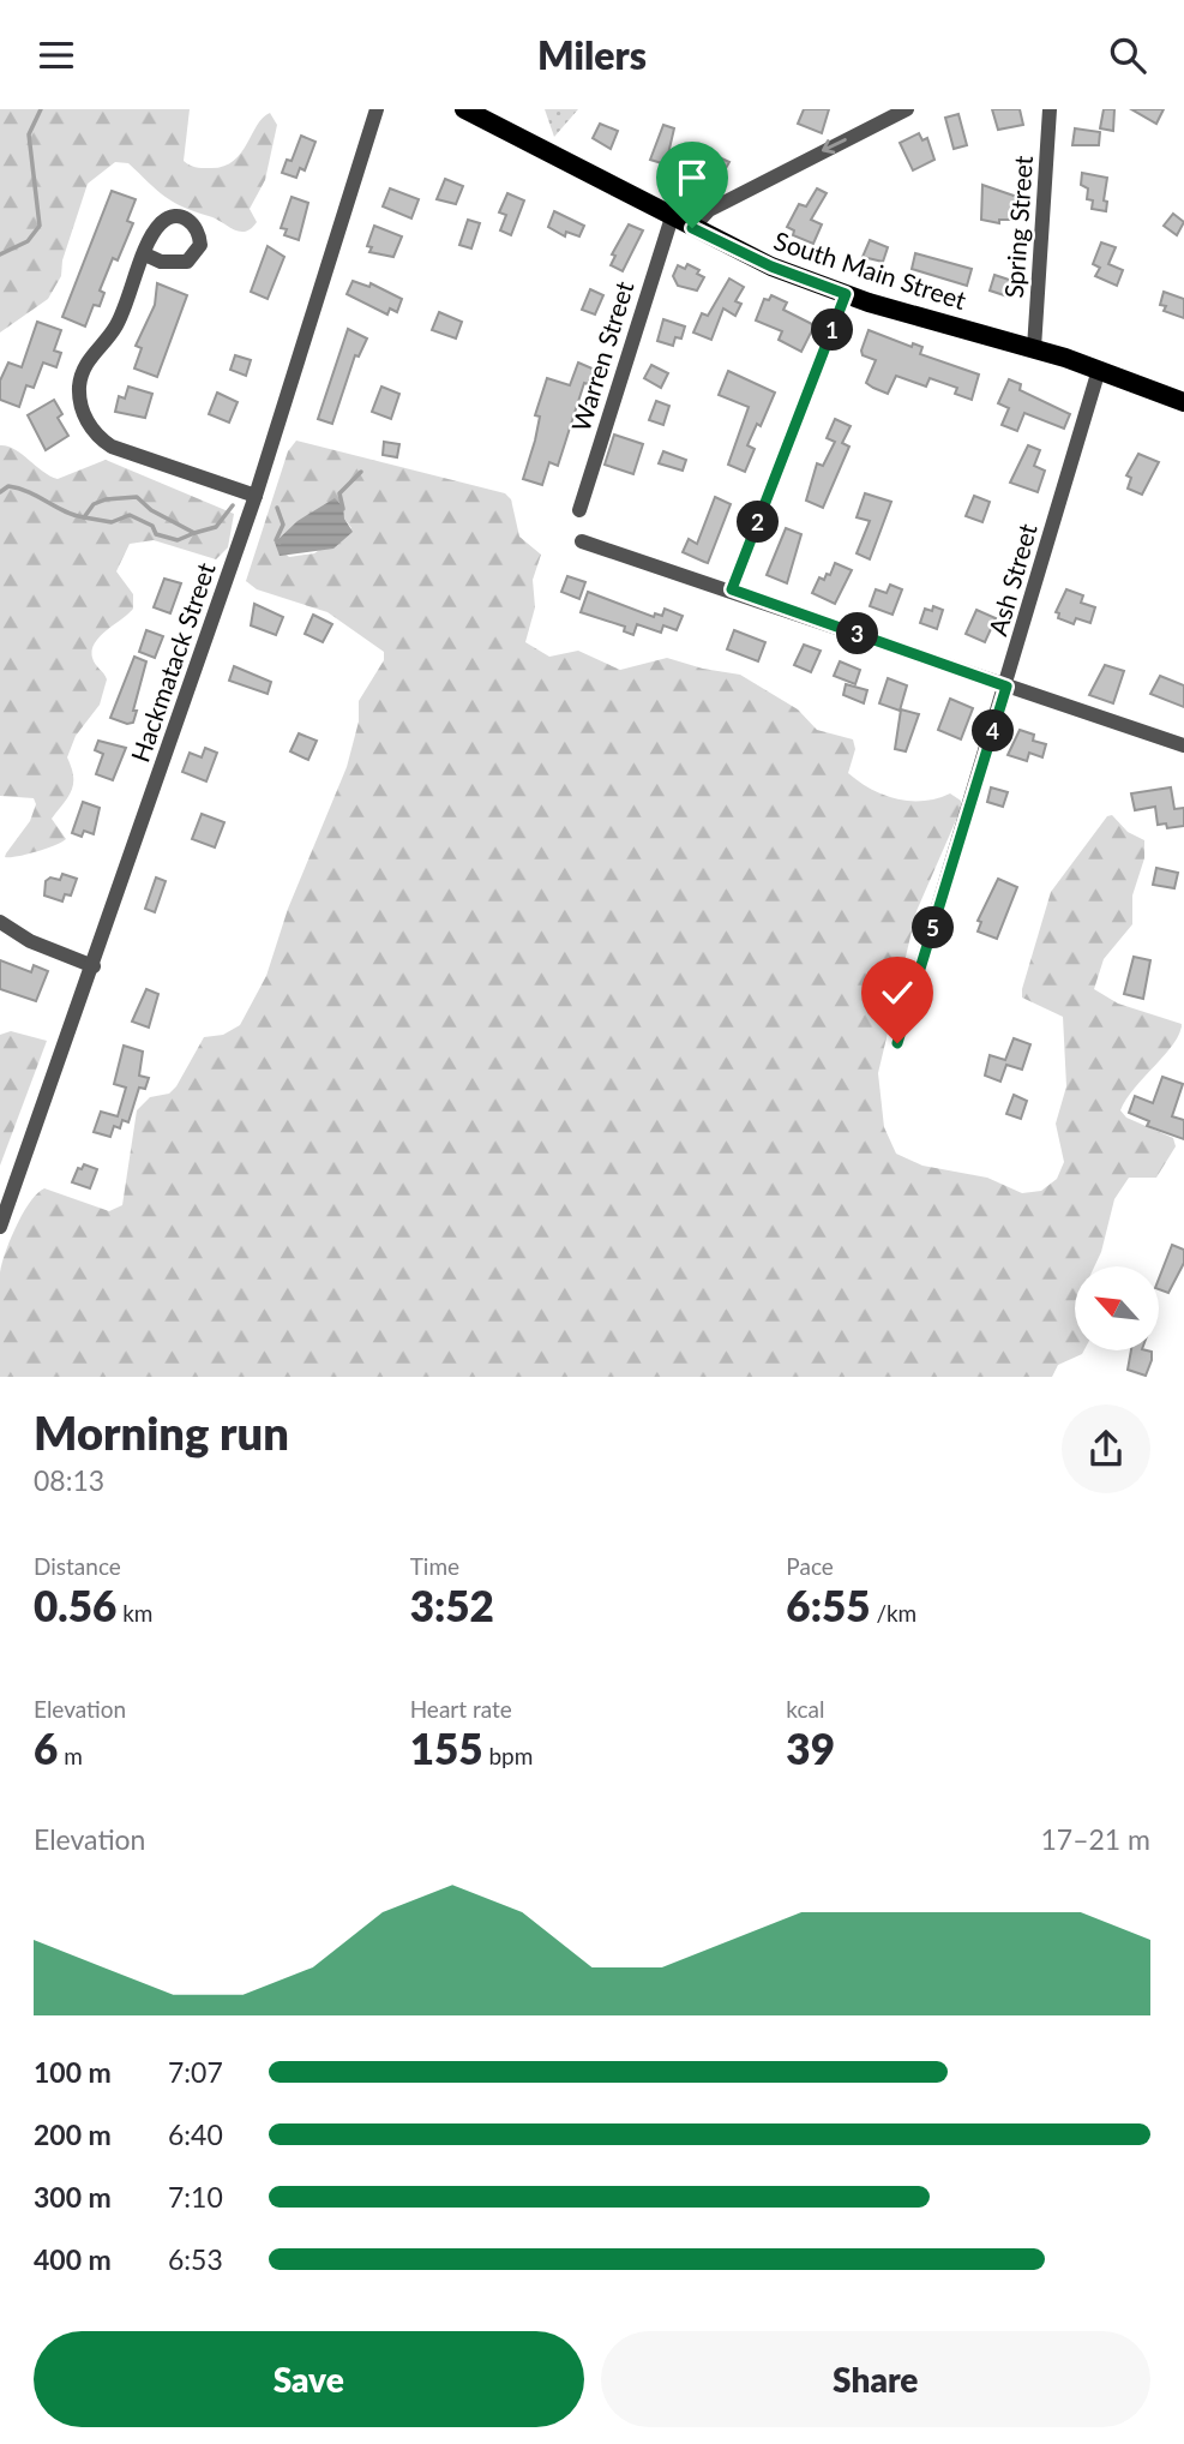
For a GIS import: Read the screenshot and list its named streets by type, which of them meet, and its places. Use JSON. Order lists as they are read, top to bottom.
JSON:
{
  "streets": {
    "main road": ["South Main Street"],
    "street": [
      "Spring Street",
      "Warren Street",
      "Ash Street",
      "Hackmatack Street"
    ]
  },
  "crossings": [
    ["Spring Street", "South Main Street"],
    ["South Main Street", "Warren Street"],
    ["South Main Street", "Ash Street"]
  ],
  "north": "top left",
  "page": {
    "header": "Milers",
    "pins": [
      "1",
      "2",
      "3",
      "4",
      "5"
    ],
    "heading": ["Morning run", "08:13"],
    "stats": [
      ["Distance", "0.56 km"],
      ["Time", "3:52"],
      ["Pace", "6:55 /km"],
      ["Elevation", "6 m"],
      ["Heart rate", "155 bpm"],
      ["kcal", "39"]
    ],
    "chart": ["Elevation", "17–21 m"],
    "list": [
      {
        "name": "100 m",
        "note": "7:07"
      },
      {
        "name": "200 m",
        "note": "6:40"
      },
      {
        "name": "300 m",
        "note": "7:10"
      },
      {
        "name": "400 m",
        "note": "6:53"
      }
    ],
    "buttons": ["Save", "Share"]
  }
}
